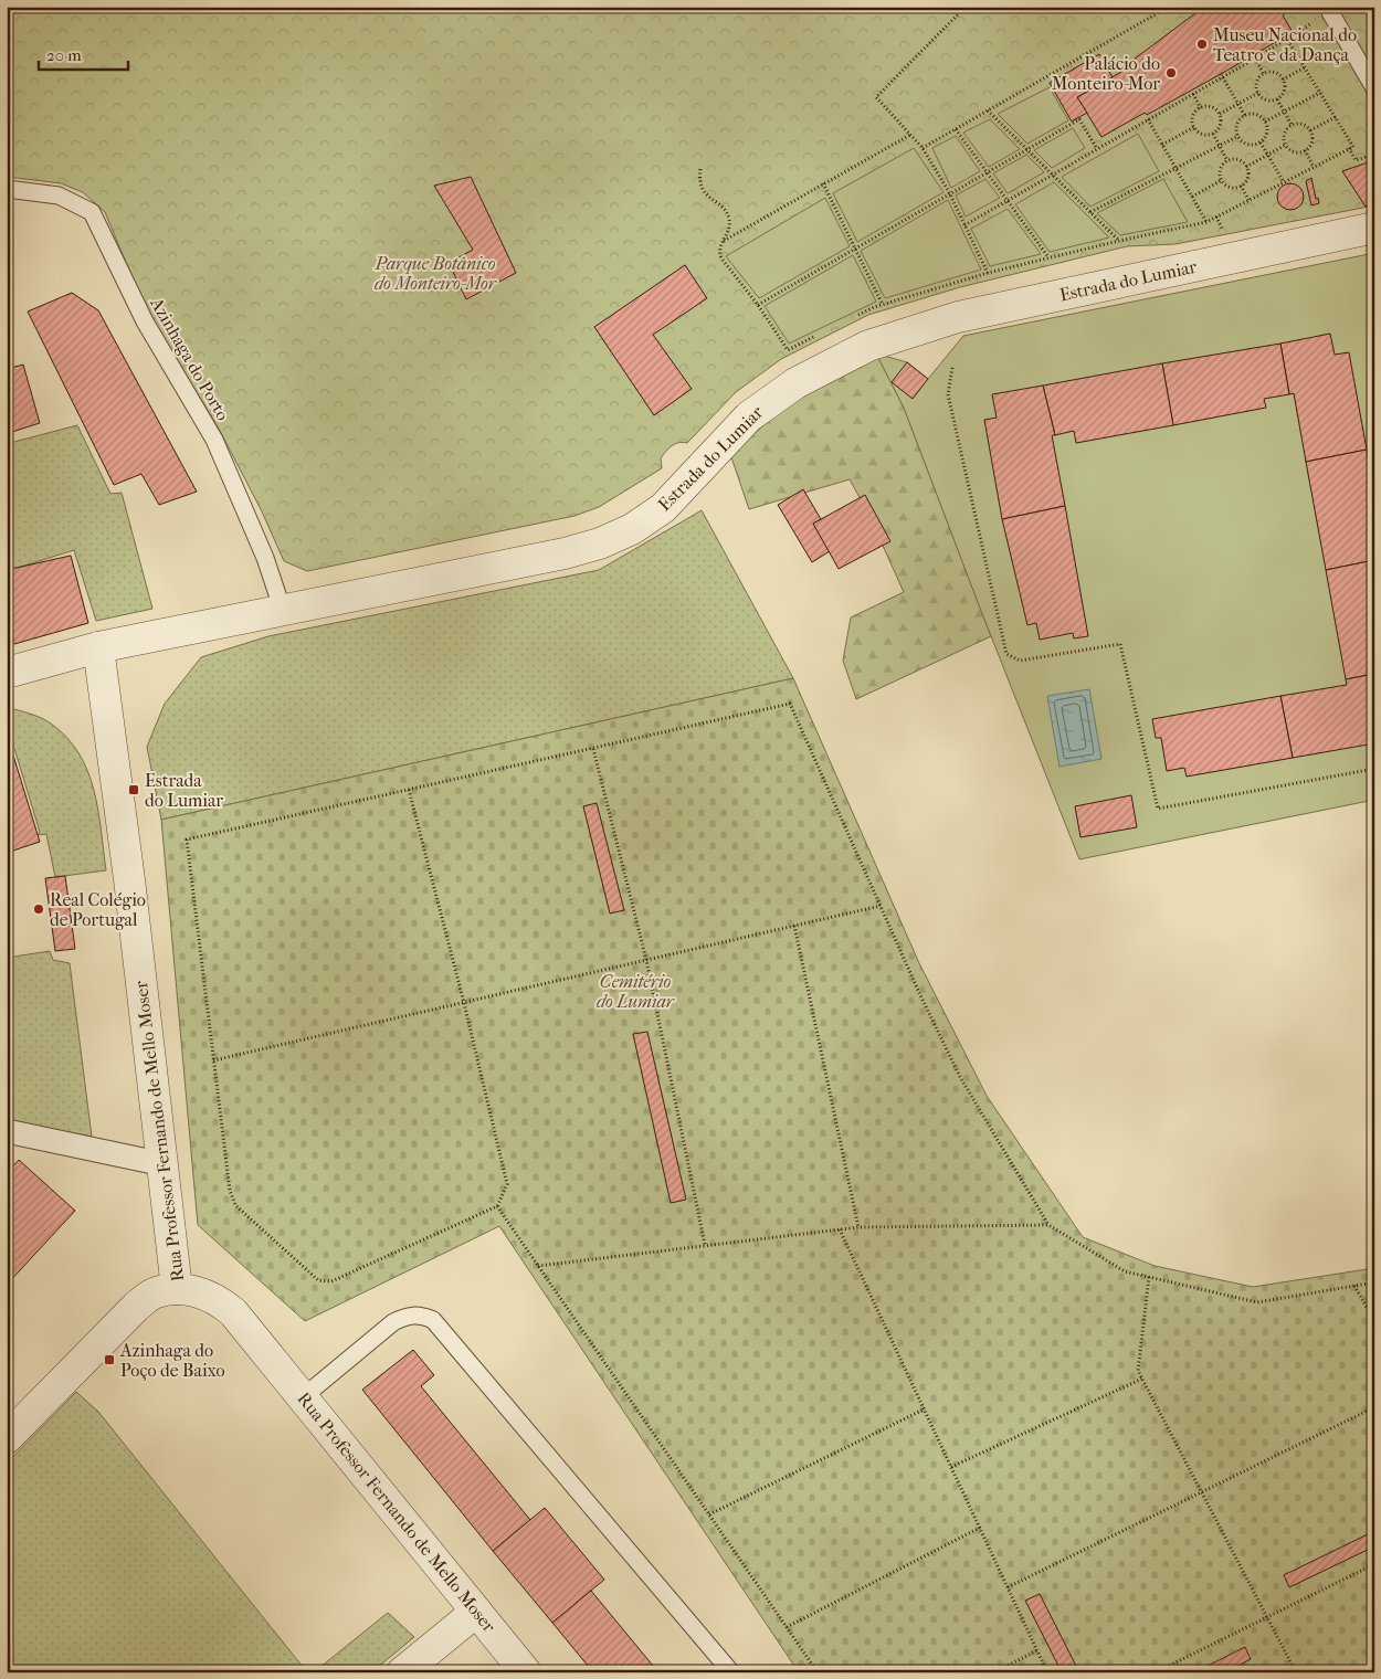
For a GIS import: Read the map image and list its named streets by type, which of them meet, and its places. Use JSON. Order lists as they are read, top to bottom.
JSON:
{
  "streets": {
    "street": ["Estrada do Lumiar", "Rua Professor Fernando de Mello Moser"],
    "lane": ["Azinhaga do Porto"]
  },
  "crossings": [
    ["Estrada do Lumiar", "Azinhaga do Porto"],
    ["Estrada do Lumiar", "Rua Professor Fernando de Mello Moser"]
  ],
  "parks": ["Parque Botânico do Monteiro-Mor", "Cemitério do Lumiar"],
  "places": {
    "other": ["Museu Nacional do Teatro e da Dança", "Palácio do Monteiro-Mor", "Real Colégio de Portugal"],
    "transit": ["Estrada do Lumiar", "Azinhaga do Poço de Baixo"]
  },
  "scale_bar": "20 m"
}
